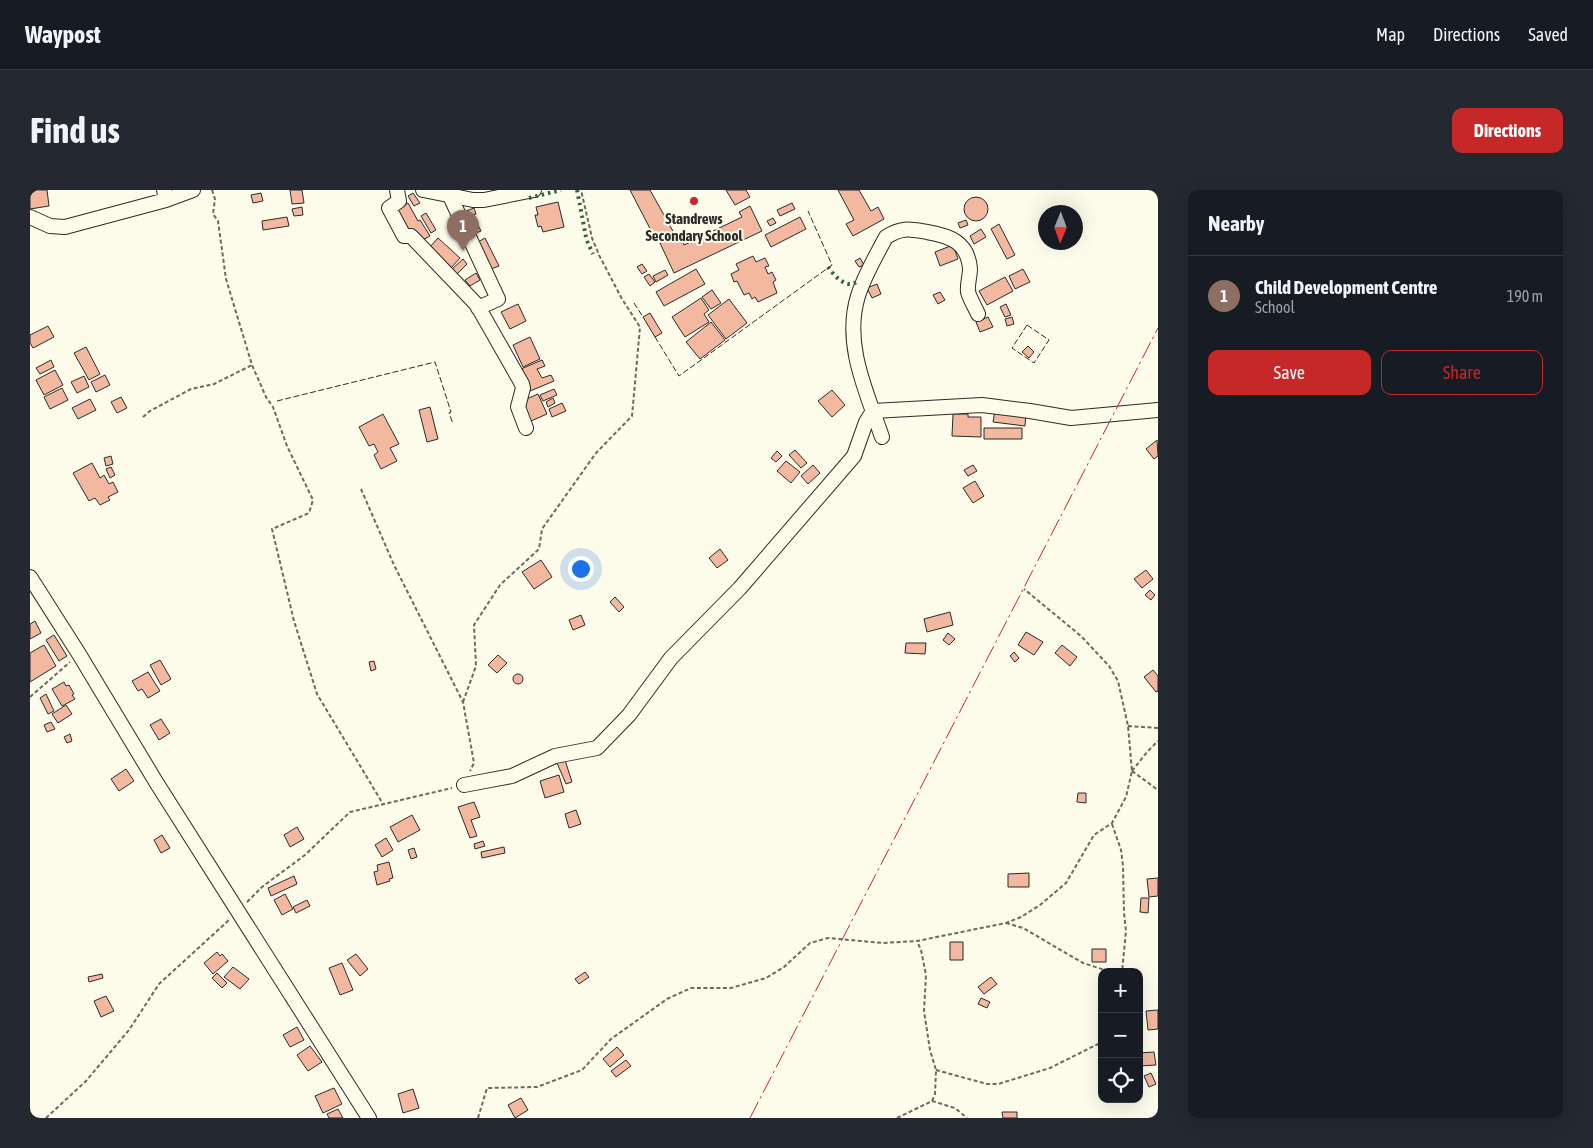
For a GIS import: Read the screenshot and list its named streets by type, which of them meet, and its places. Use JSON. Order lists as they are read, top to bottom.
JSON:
{
  "places": ["Standrews Secondary School"],
  "north": "bottom",
  "page": {
    "header": "Waypost",
    "nav": ["Map", "Directions", "Saved"],
    "buttons": [
      "Directions",
      ["Save", "Share"]
    ],
    "title": "Find us",
    "heading": "Nearby",
    "pins": "1",
    "list": [
      {
        "mark": "1",
        "name": "Child Development Centre",
        "note": "School",
        "value": "190 m"
      }
    ],
    "map_buttons": ["+", "−"]
  }
}
